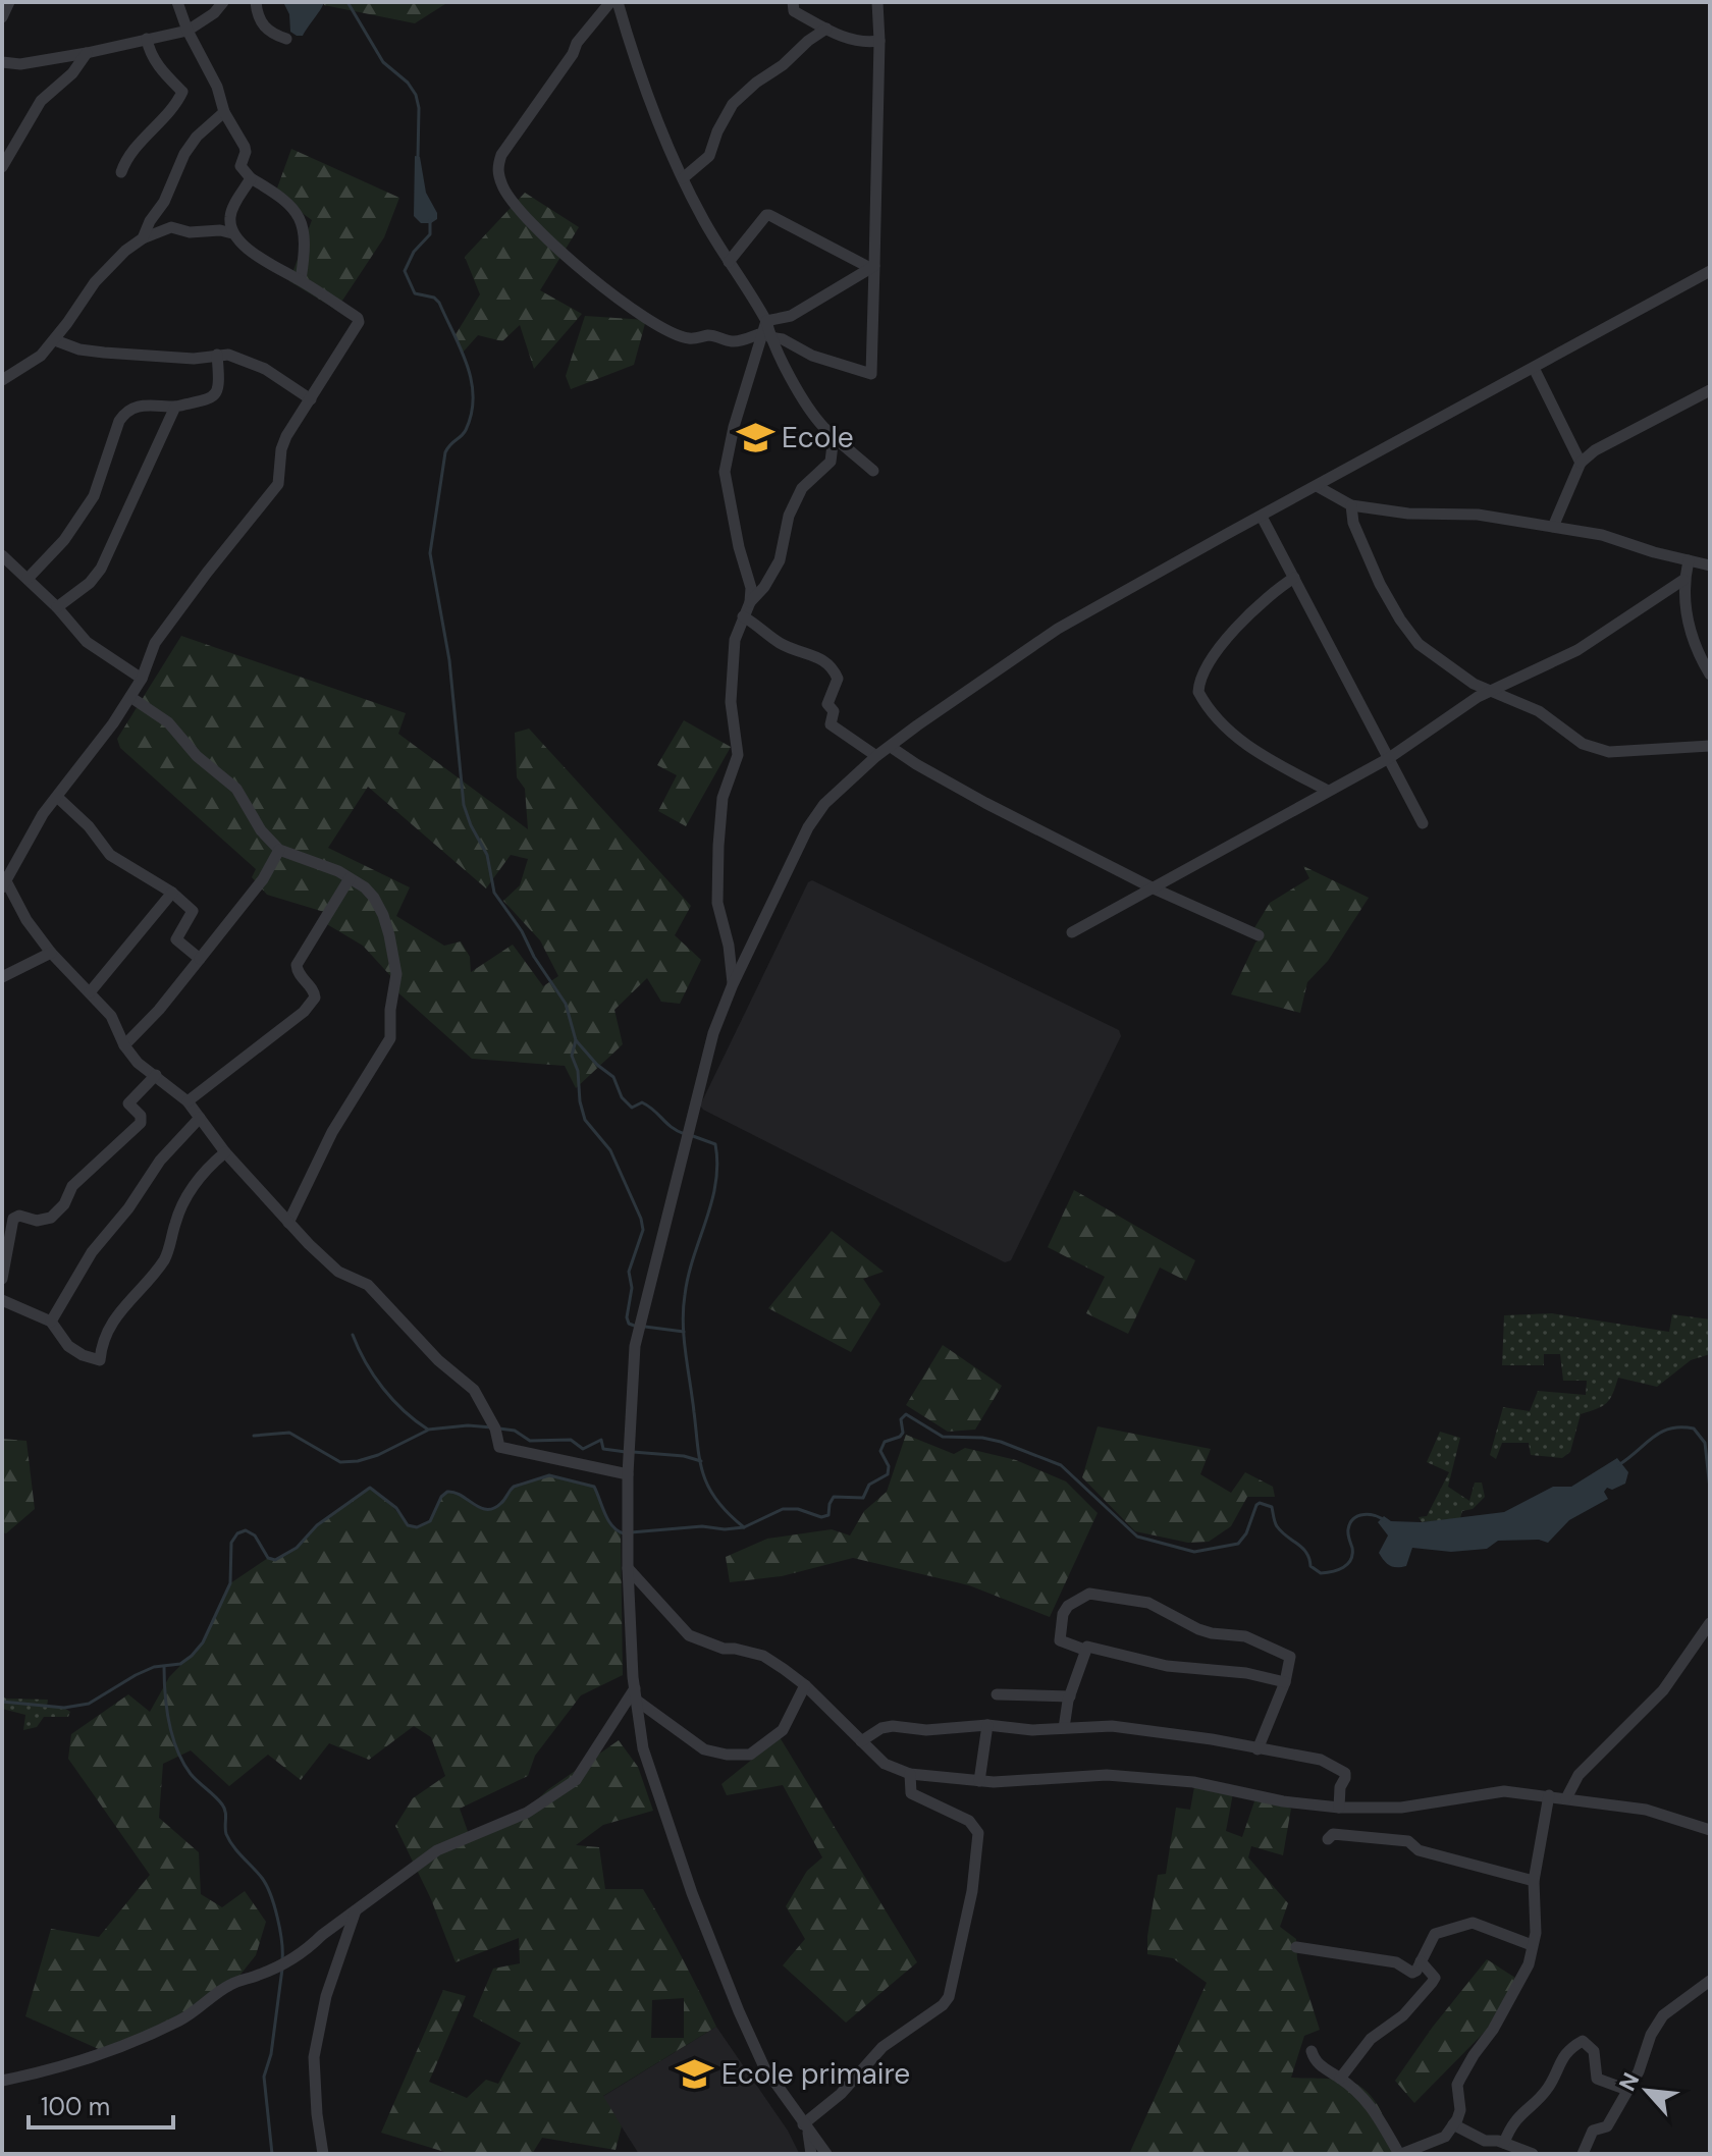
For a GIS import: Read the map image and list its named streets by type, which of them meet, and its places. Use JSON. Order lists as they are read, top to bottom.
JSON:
{
  "places": {
    "school or university": ["Ecole", "Ecole primaire"]
  },
  "scale_bar": "100 m",
  "north": "top left"
}
